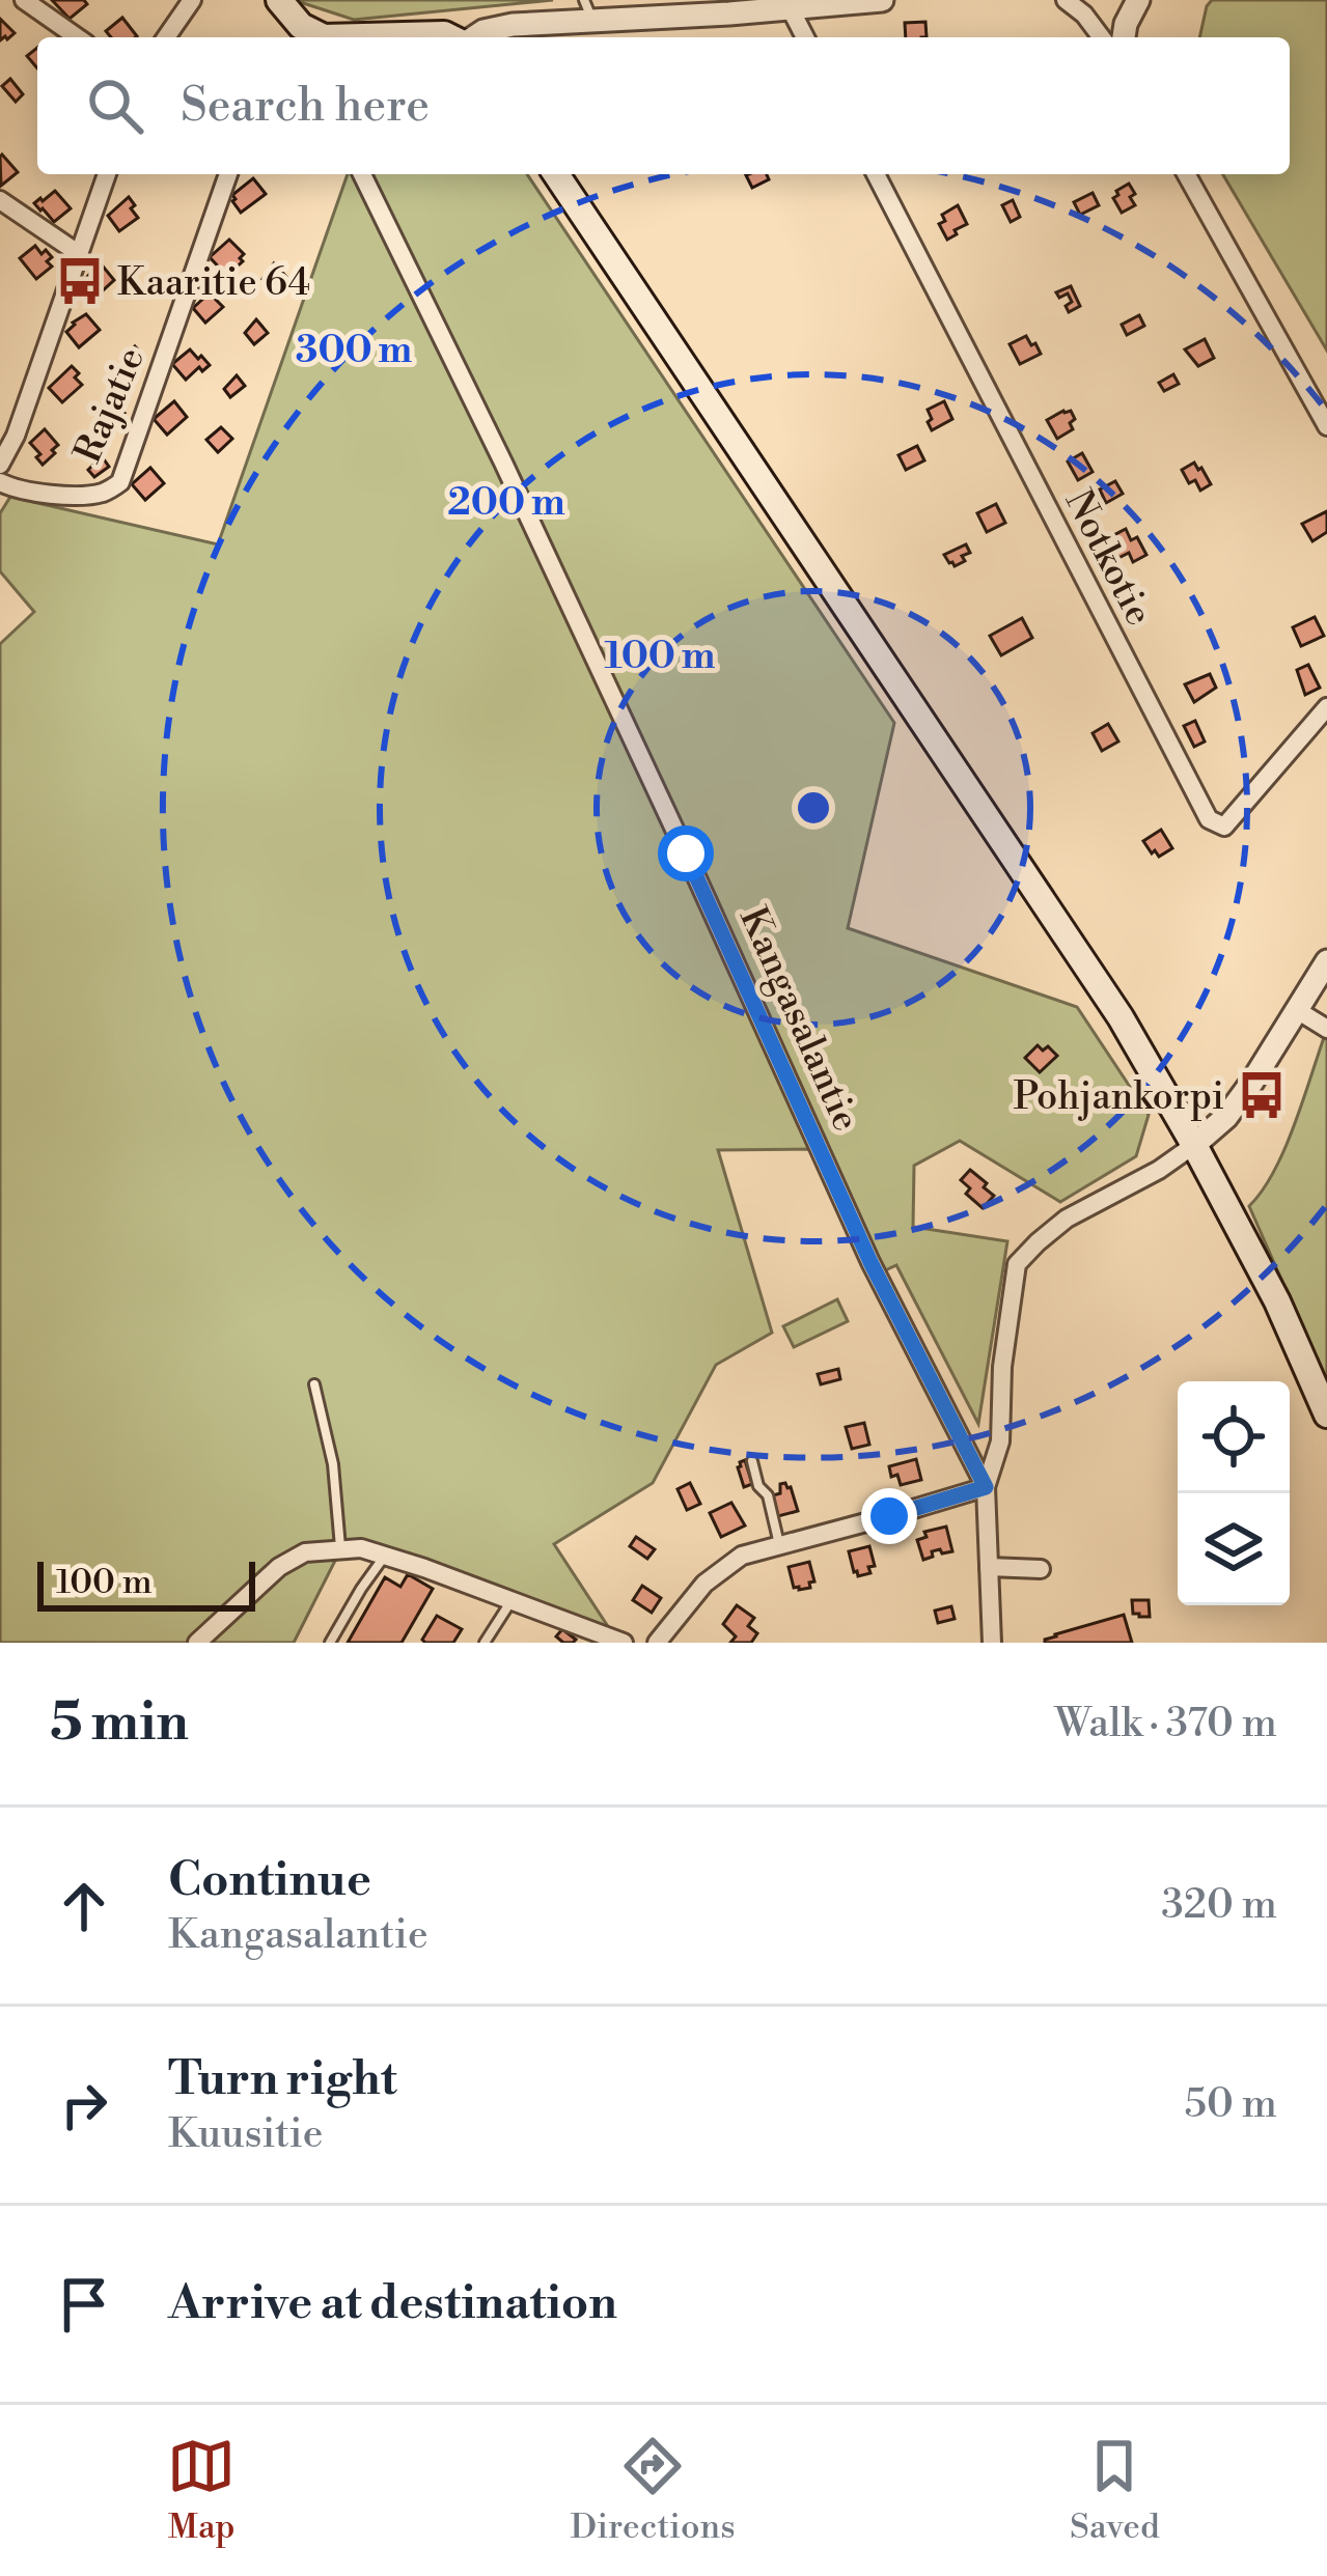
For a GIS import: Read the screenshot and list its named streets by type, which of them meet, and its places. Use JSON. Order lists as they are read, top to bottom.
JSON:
{
  "streets": {
    "street": ["Rajatie", "Notkotie", "Kangasalantie"]
  },
  "places": {
    "bus stop": ["Kaaritie 64", "Pohjankorpi"]
  },
  "scale_bar": "100 m",
  "page": {
    "search": "Search here",
    "scale": "100 m",
    "heading": ["5 min", "Walk · 370 m"],
    "list": [
      ["Continue", "Kangasalantie", "320 m"],
      ["Turn right", "Kuusitie", "50 m"],
      "Arrive at destination"
    ],
    "nav": ["Map", "Directions", "Saved"]
  },
  "rings": ["300 m", "200 m", "100 m"]
}
